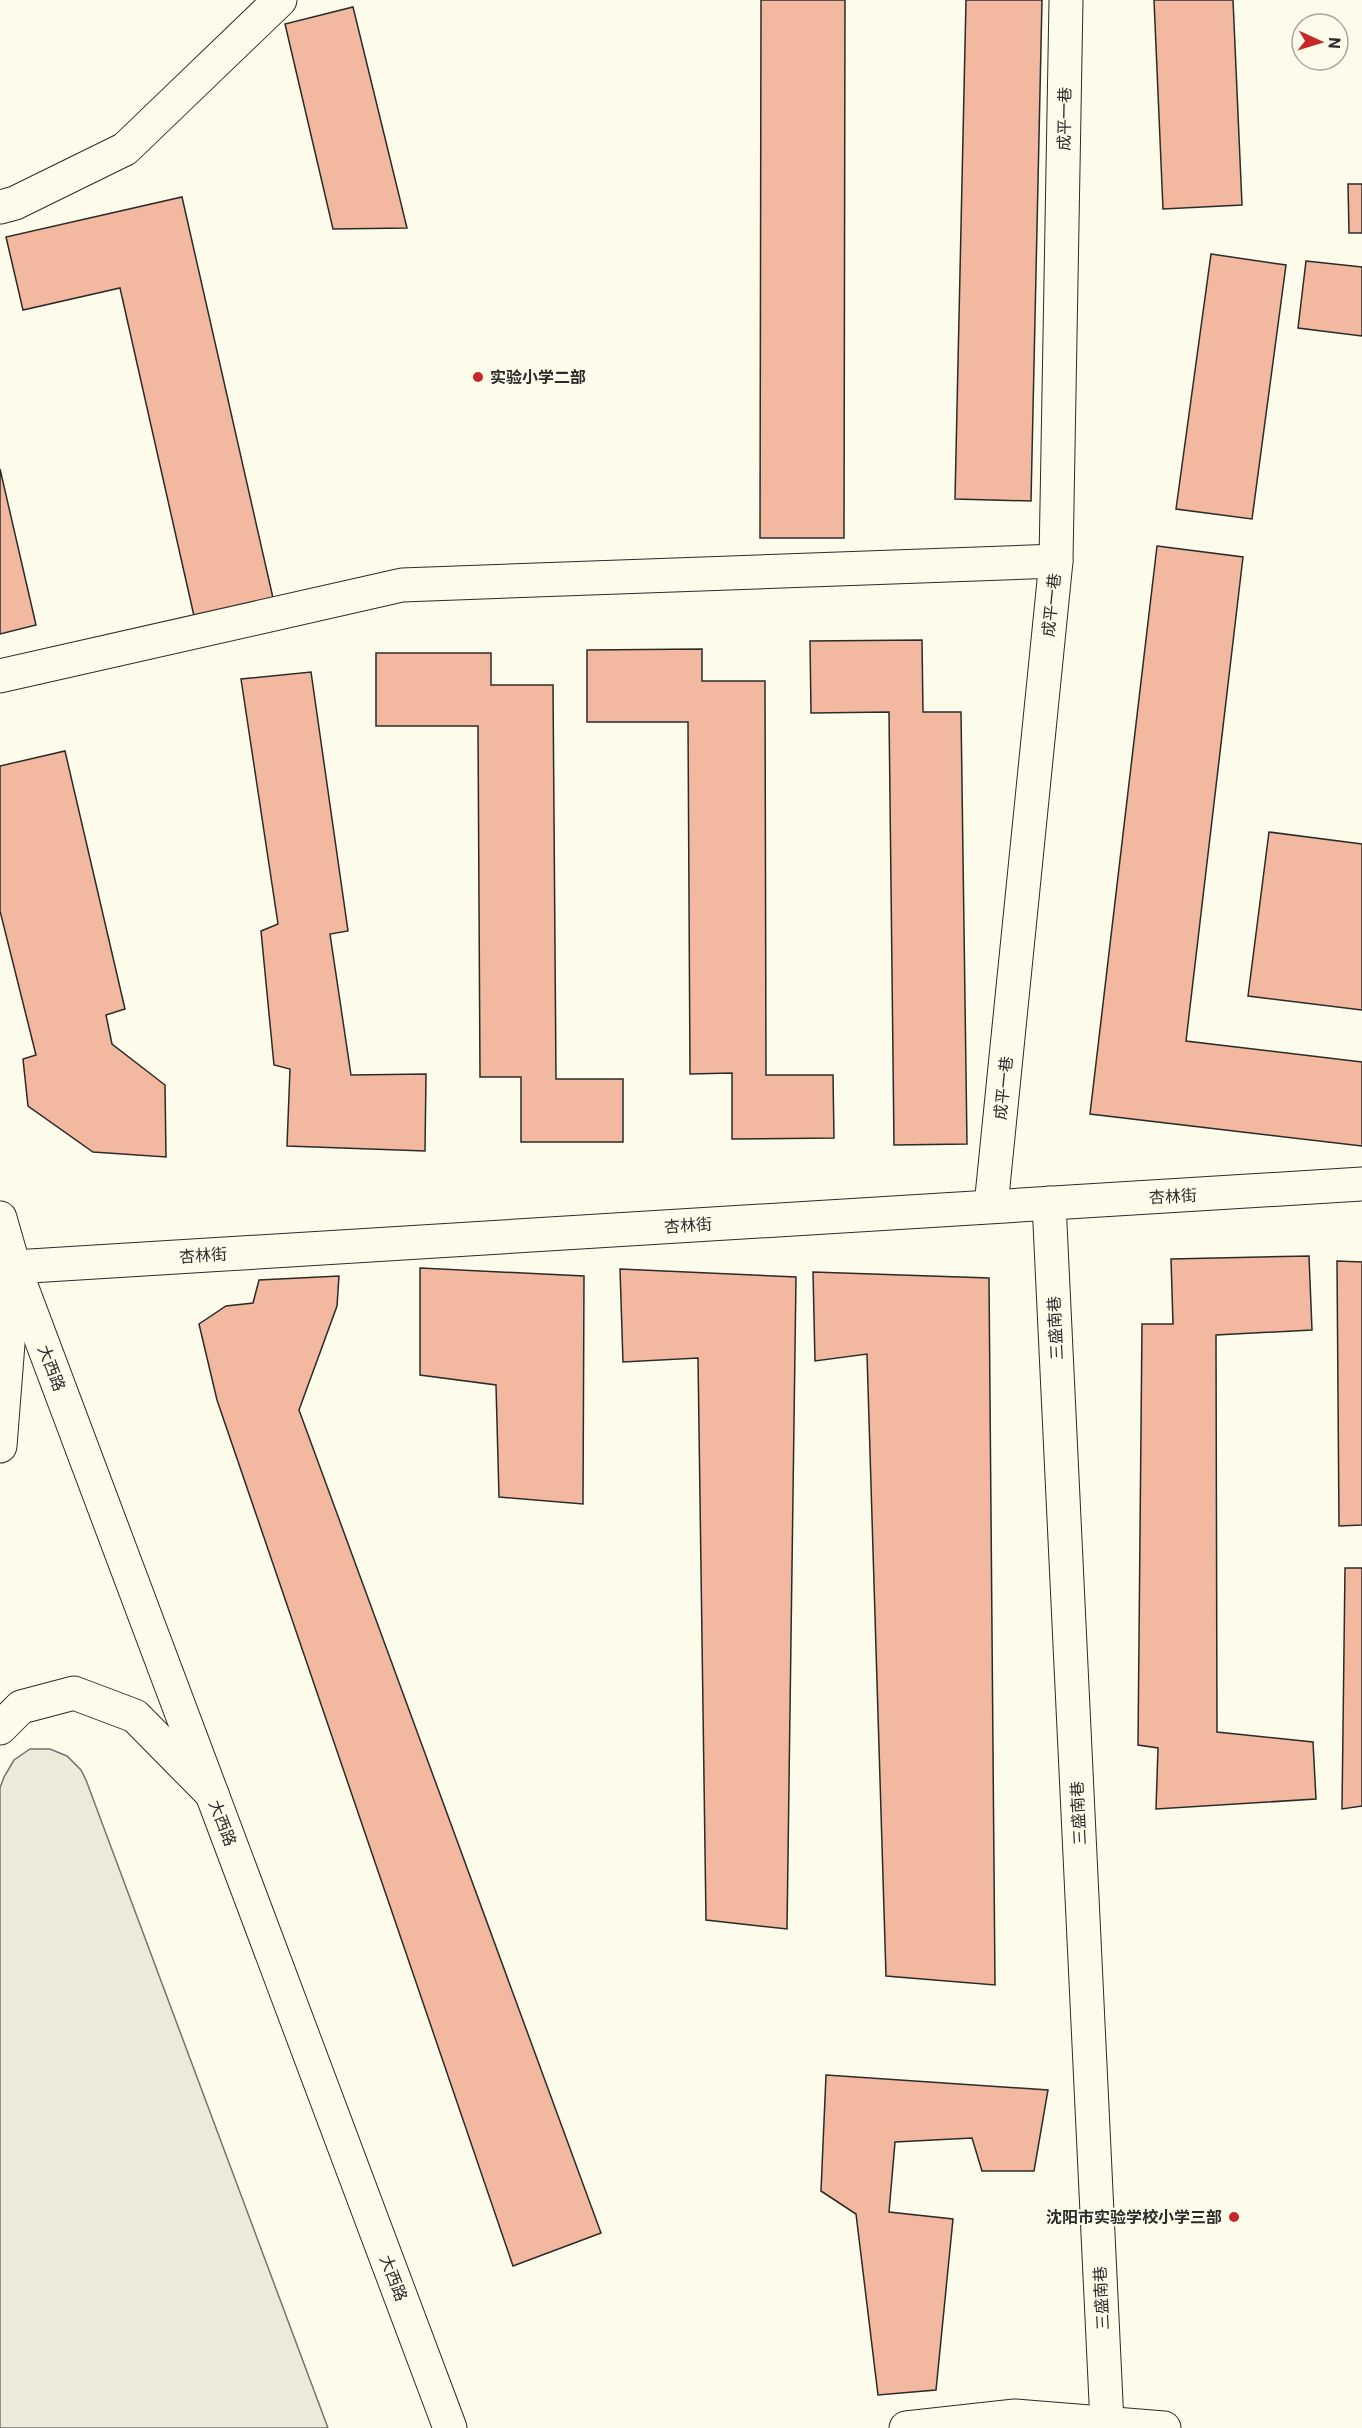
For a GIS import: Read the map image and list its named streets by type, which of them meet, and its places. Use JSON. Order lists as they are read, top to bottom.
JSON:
{
  "streets": {
    "street": [
      "成平一巷",
      "杏林街",
      "三盛南巷",
      "大西路"
    ]
  },
  "crossings": [
    ["成平一巷", "杏林街"],
    ["杏林街", "三盛南巷"],
    ["杏林街", "大西路"]
  ],
  "places": ["实验小学二部", "沈阳市实验学校小学三部"],
  "north": "right"
}
